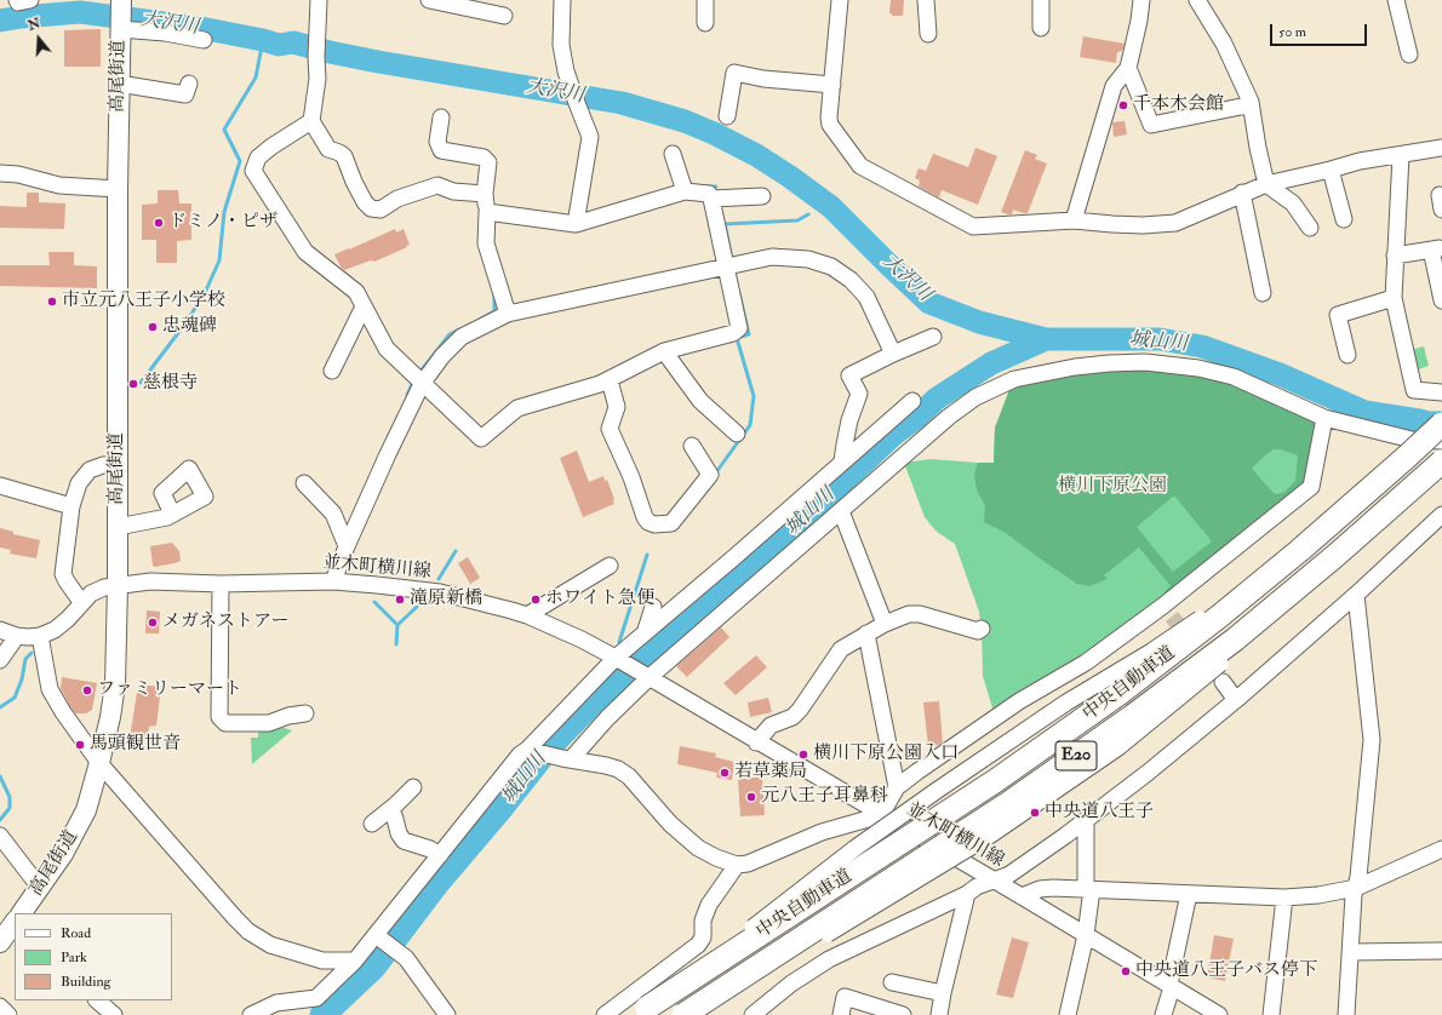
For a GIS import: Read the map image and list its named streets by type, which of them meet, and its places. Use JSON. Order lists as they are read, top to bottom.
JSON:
{
  "streets": {
    "highway": ["中央自動車道", "E20"],
    "main road": ["高尾街道"],
    "street": ["並木町横川線"]
  },
  "crossings": [
    ["高尾街道", "並木町横川線"]
  ],
  "water": ["大沢川", "城山川"],
  "parks": ["横川下原公園"],
  "places": [
    "千本木会館",
    "ドミノ・ピザ",
    "市立元八王子小学校",
    "忠魂碑",
    "慈根寺",
    "滝原新橋",
    "ホワイト急便",
    "メガネストアー",
    "ファミリーマート",
    "馬頭観世音",
    "横川下原公園入口",
    "若草薬局",
    "元八王子耳鼻科",
    "中央道八王子",
    "中央道八王子バス停下"
  ],
  "legend": ["Road", "Park", "Building"],
  "scale_bar": "50 m",
  "north": "top"
}
